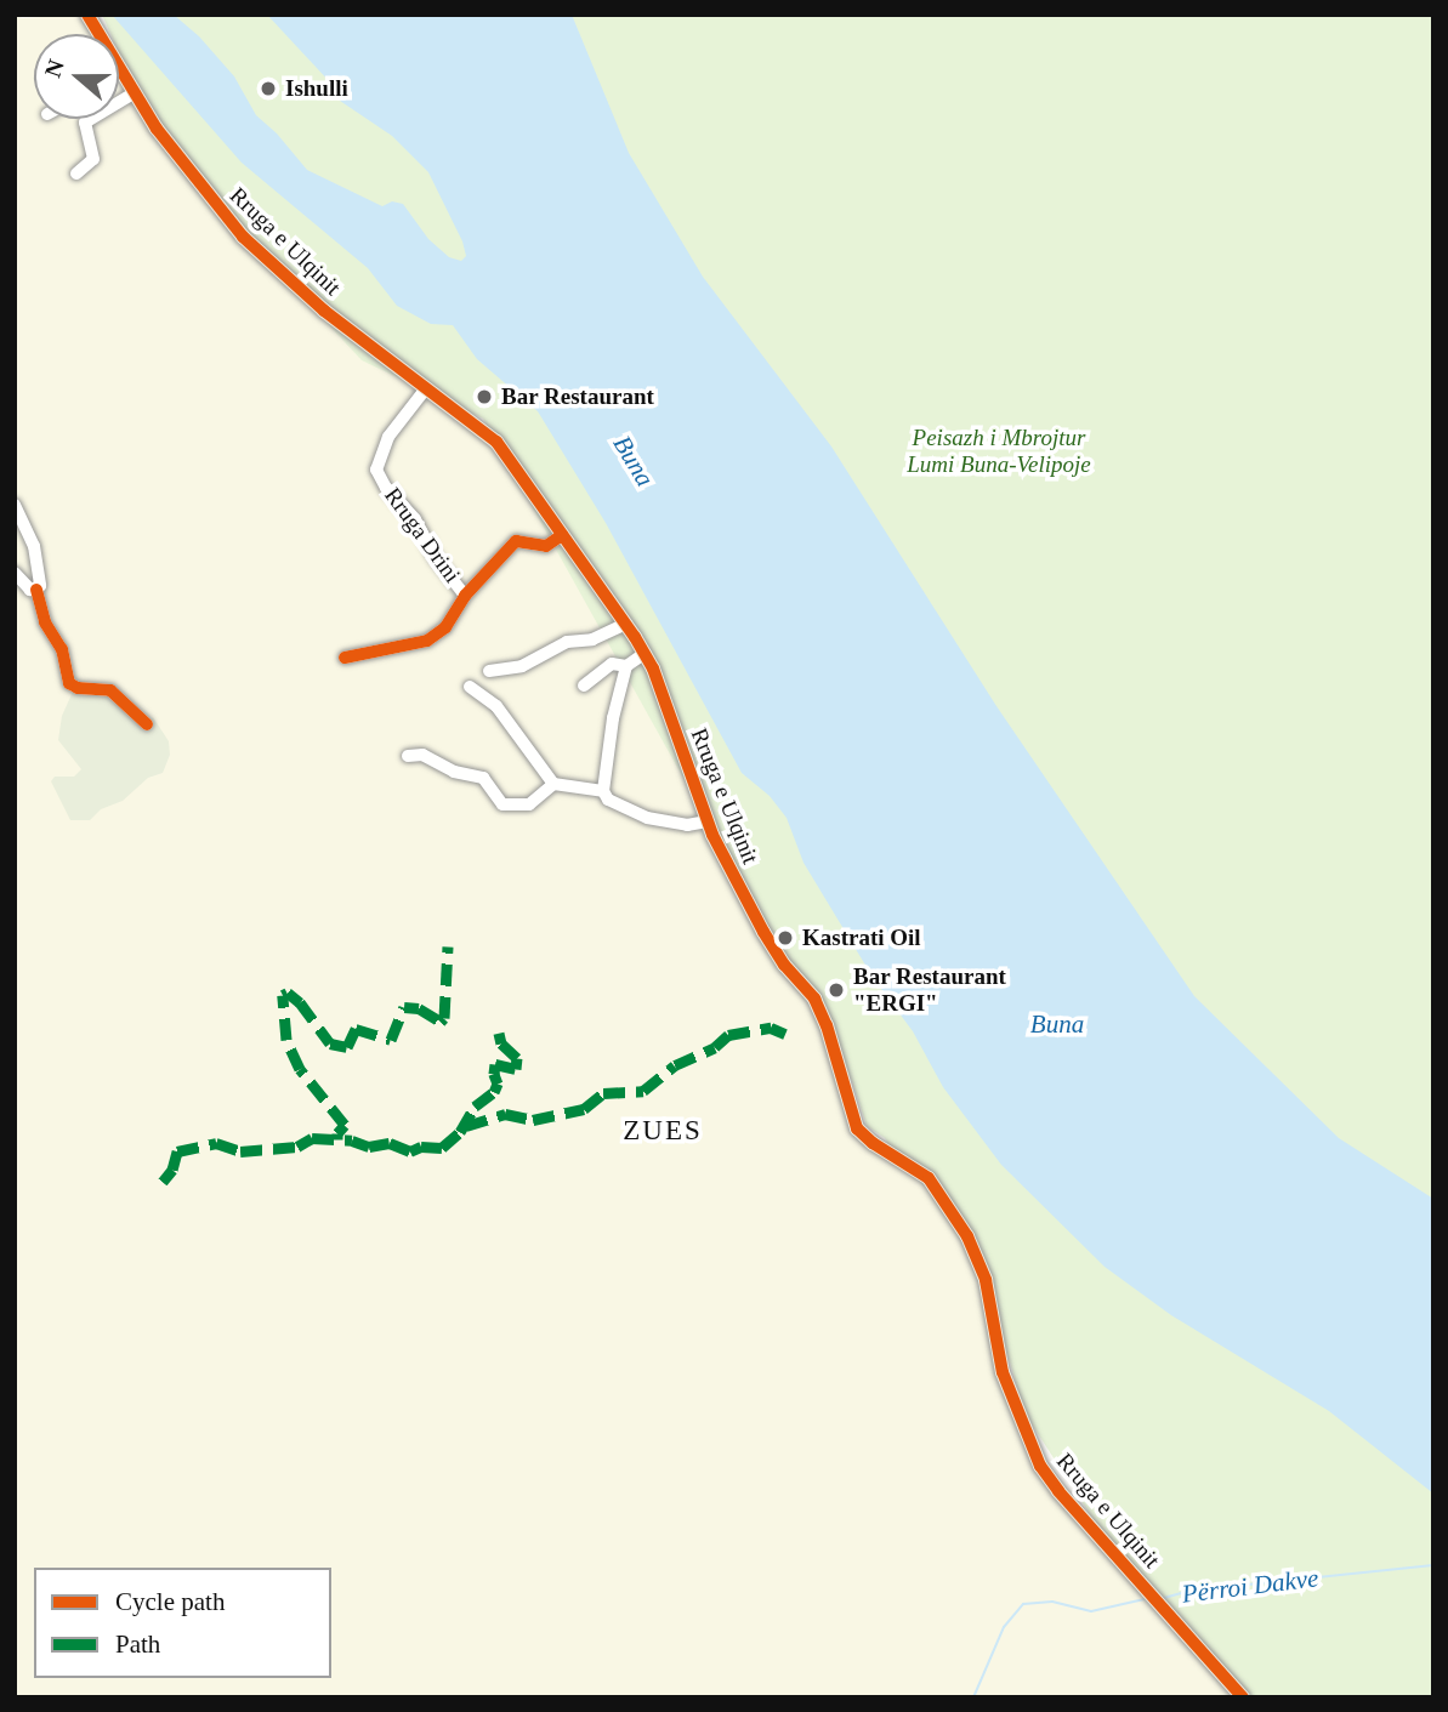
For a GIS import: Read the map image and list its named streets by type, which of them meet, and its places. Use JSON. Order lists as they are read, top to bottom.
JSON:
{
  "streets": {
    "main road": ["Rruga e Ulqinit"],
    "street": ["Rruga Drini"]
  },
  "crossings": [
    ["Rruga e Ulqinit", "Rruga Drini"]
  ],
  "districts": ["ZUES"],
  "water": ["Buna", "Përroi Dakve"],
  "parks": ["Peisazh i Mbrojtur Lumi Buna-Velipoje"],
  "places": [
    "Ishulli",
    "Bar Restaurant",
    "Kastrati Oil",
    "Bar Restaurant \"ERGI\""
  ],
  "legend": ["Cycle path", "Path"],
  "north": "left"
}
